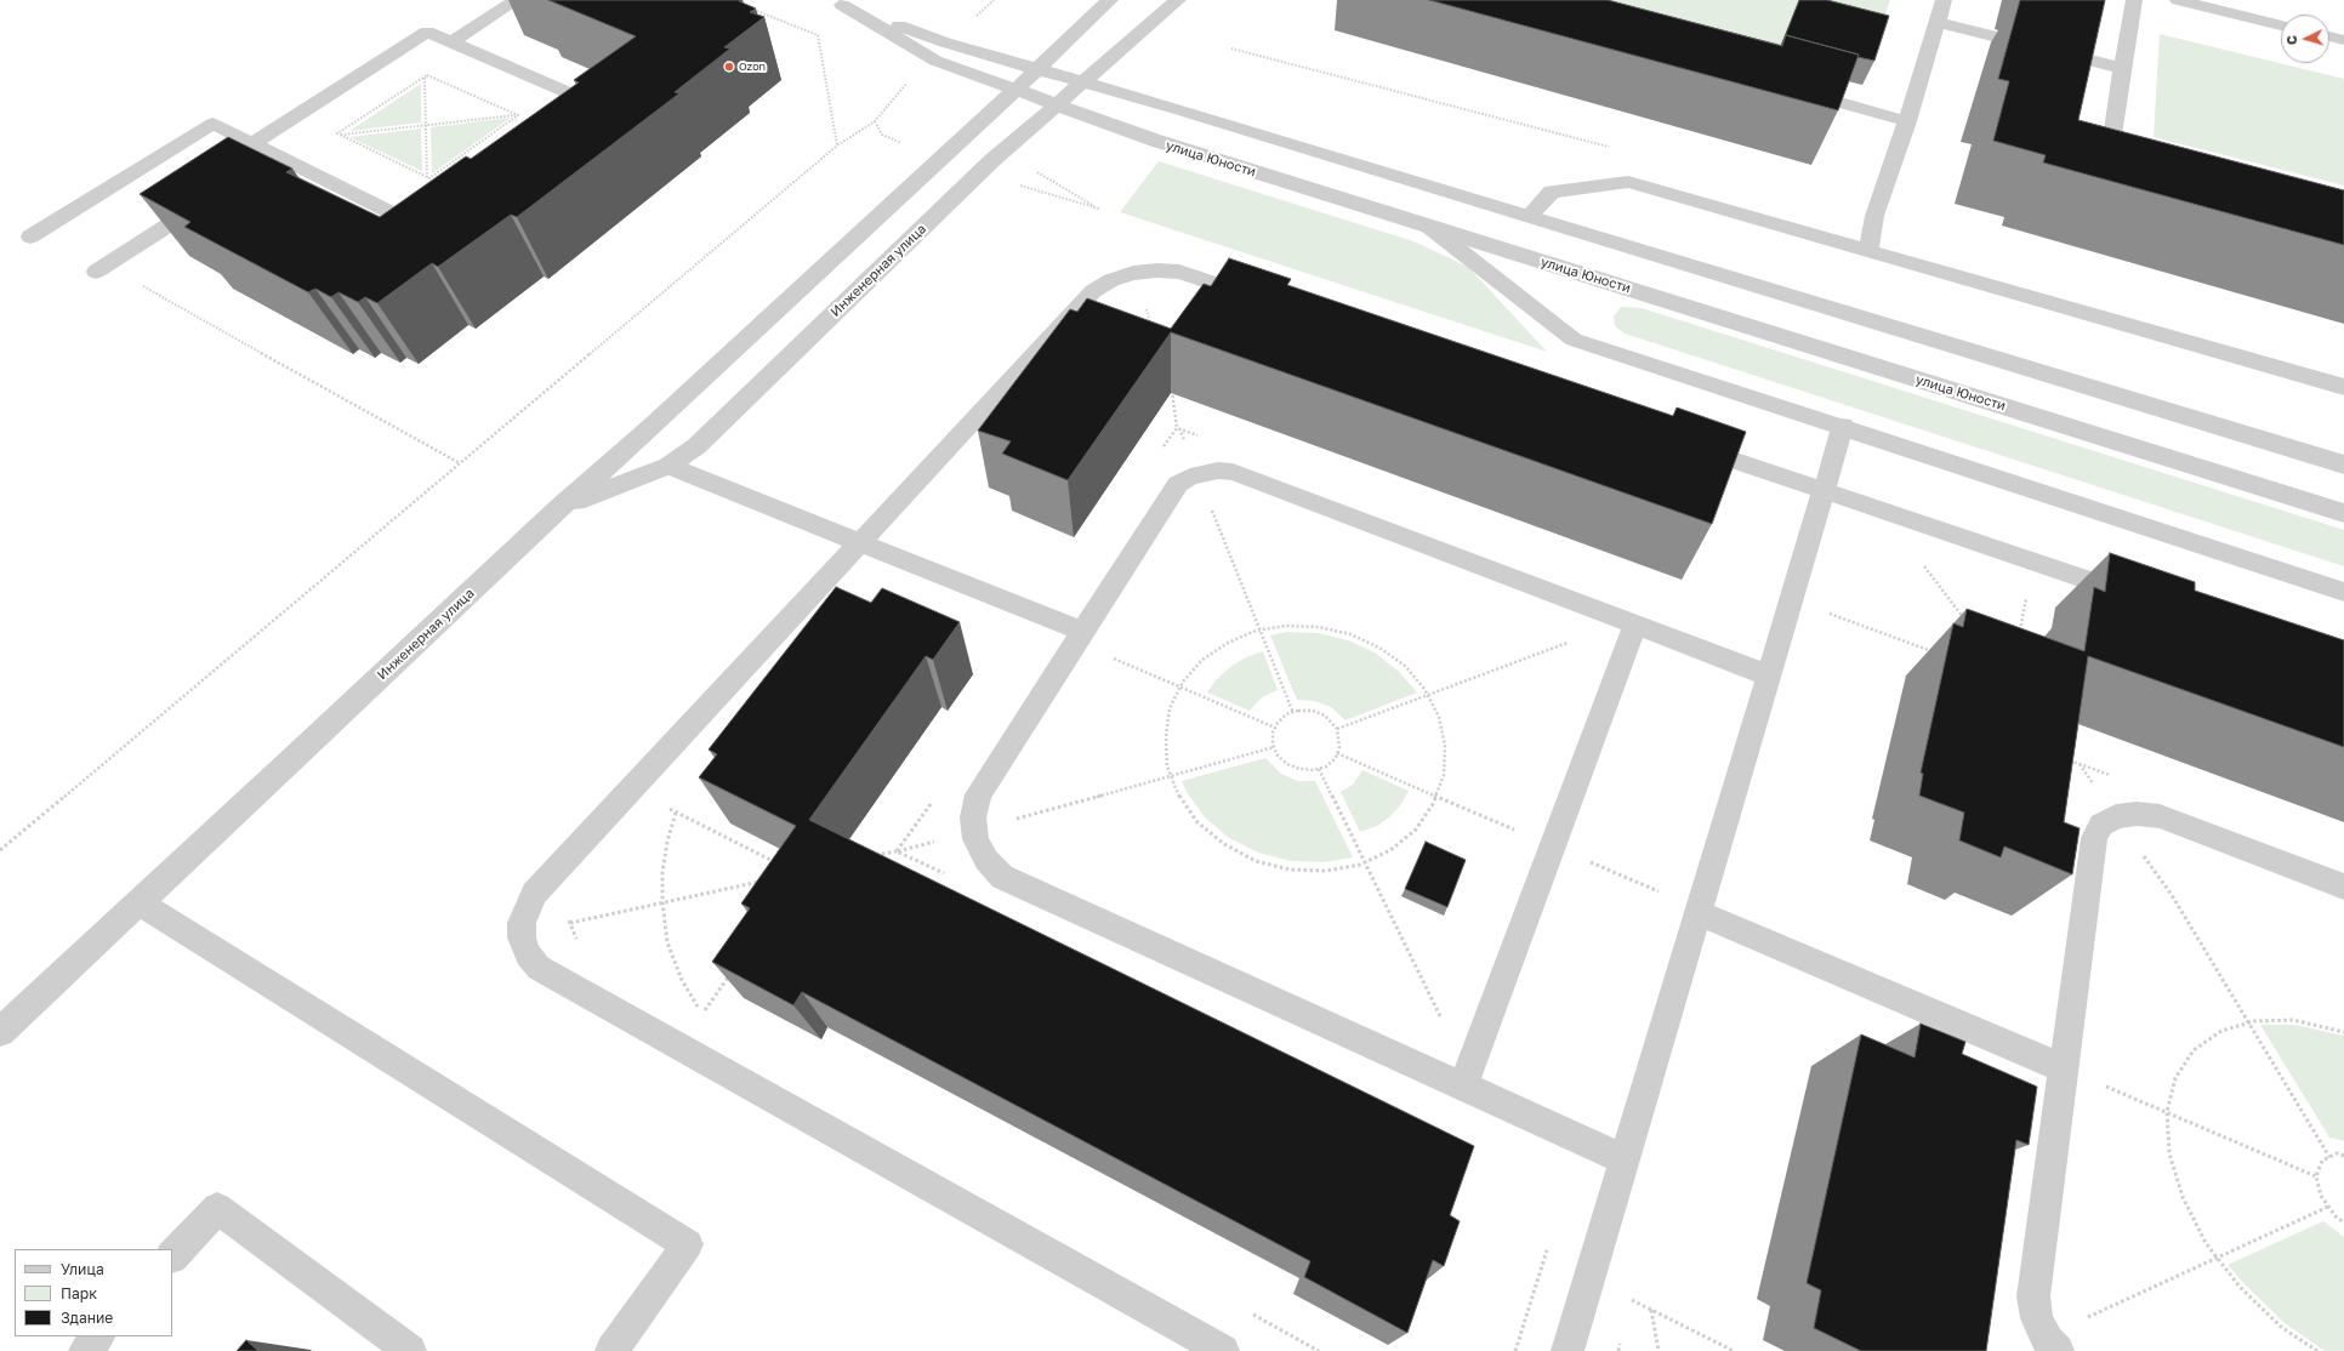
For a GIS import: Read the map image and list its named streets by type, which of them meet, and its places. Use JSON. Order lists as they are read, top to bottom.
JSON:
{
  "streets": {
    "street": ["улица Юности", "Инженерная улица"]
  },
  "crossings": [
    ["улица Юности", "Инженерная улица"]
  ],
  "places": ["Ozon"],
  "legend": ["Улица", "Парк", "Здание"],
  "north": "left"
}
